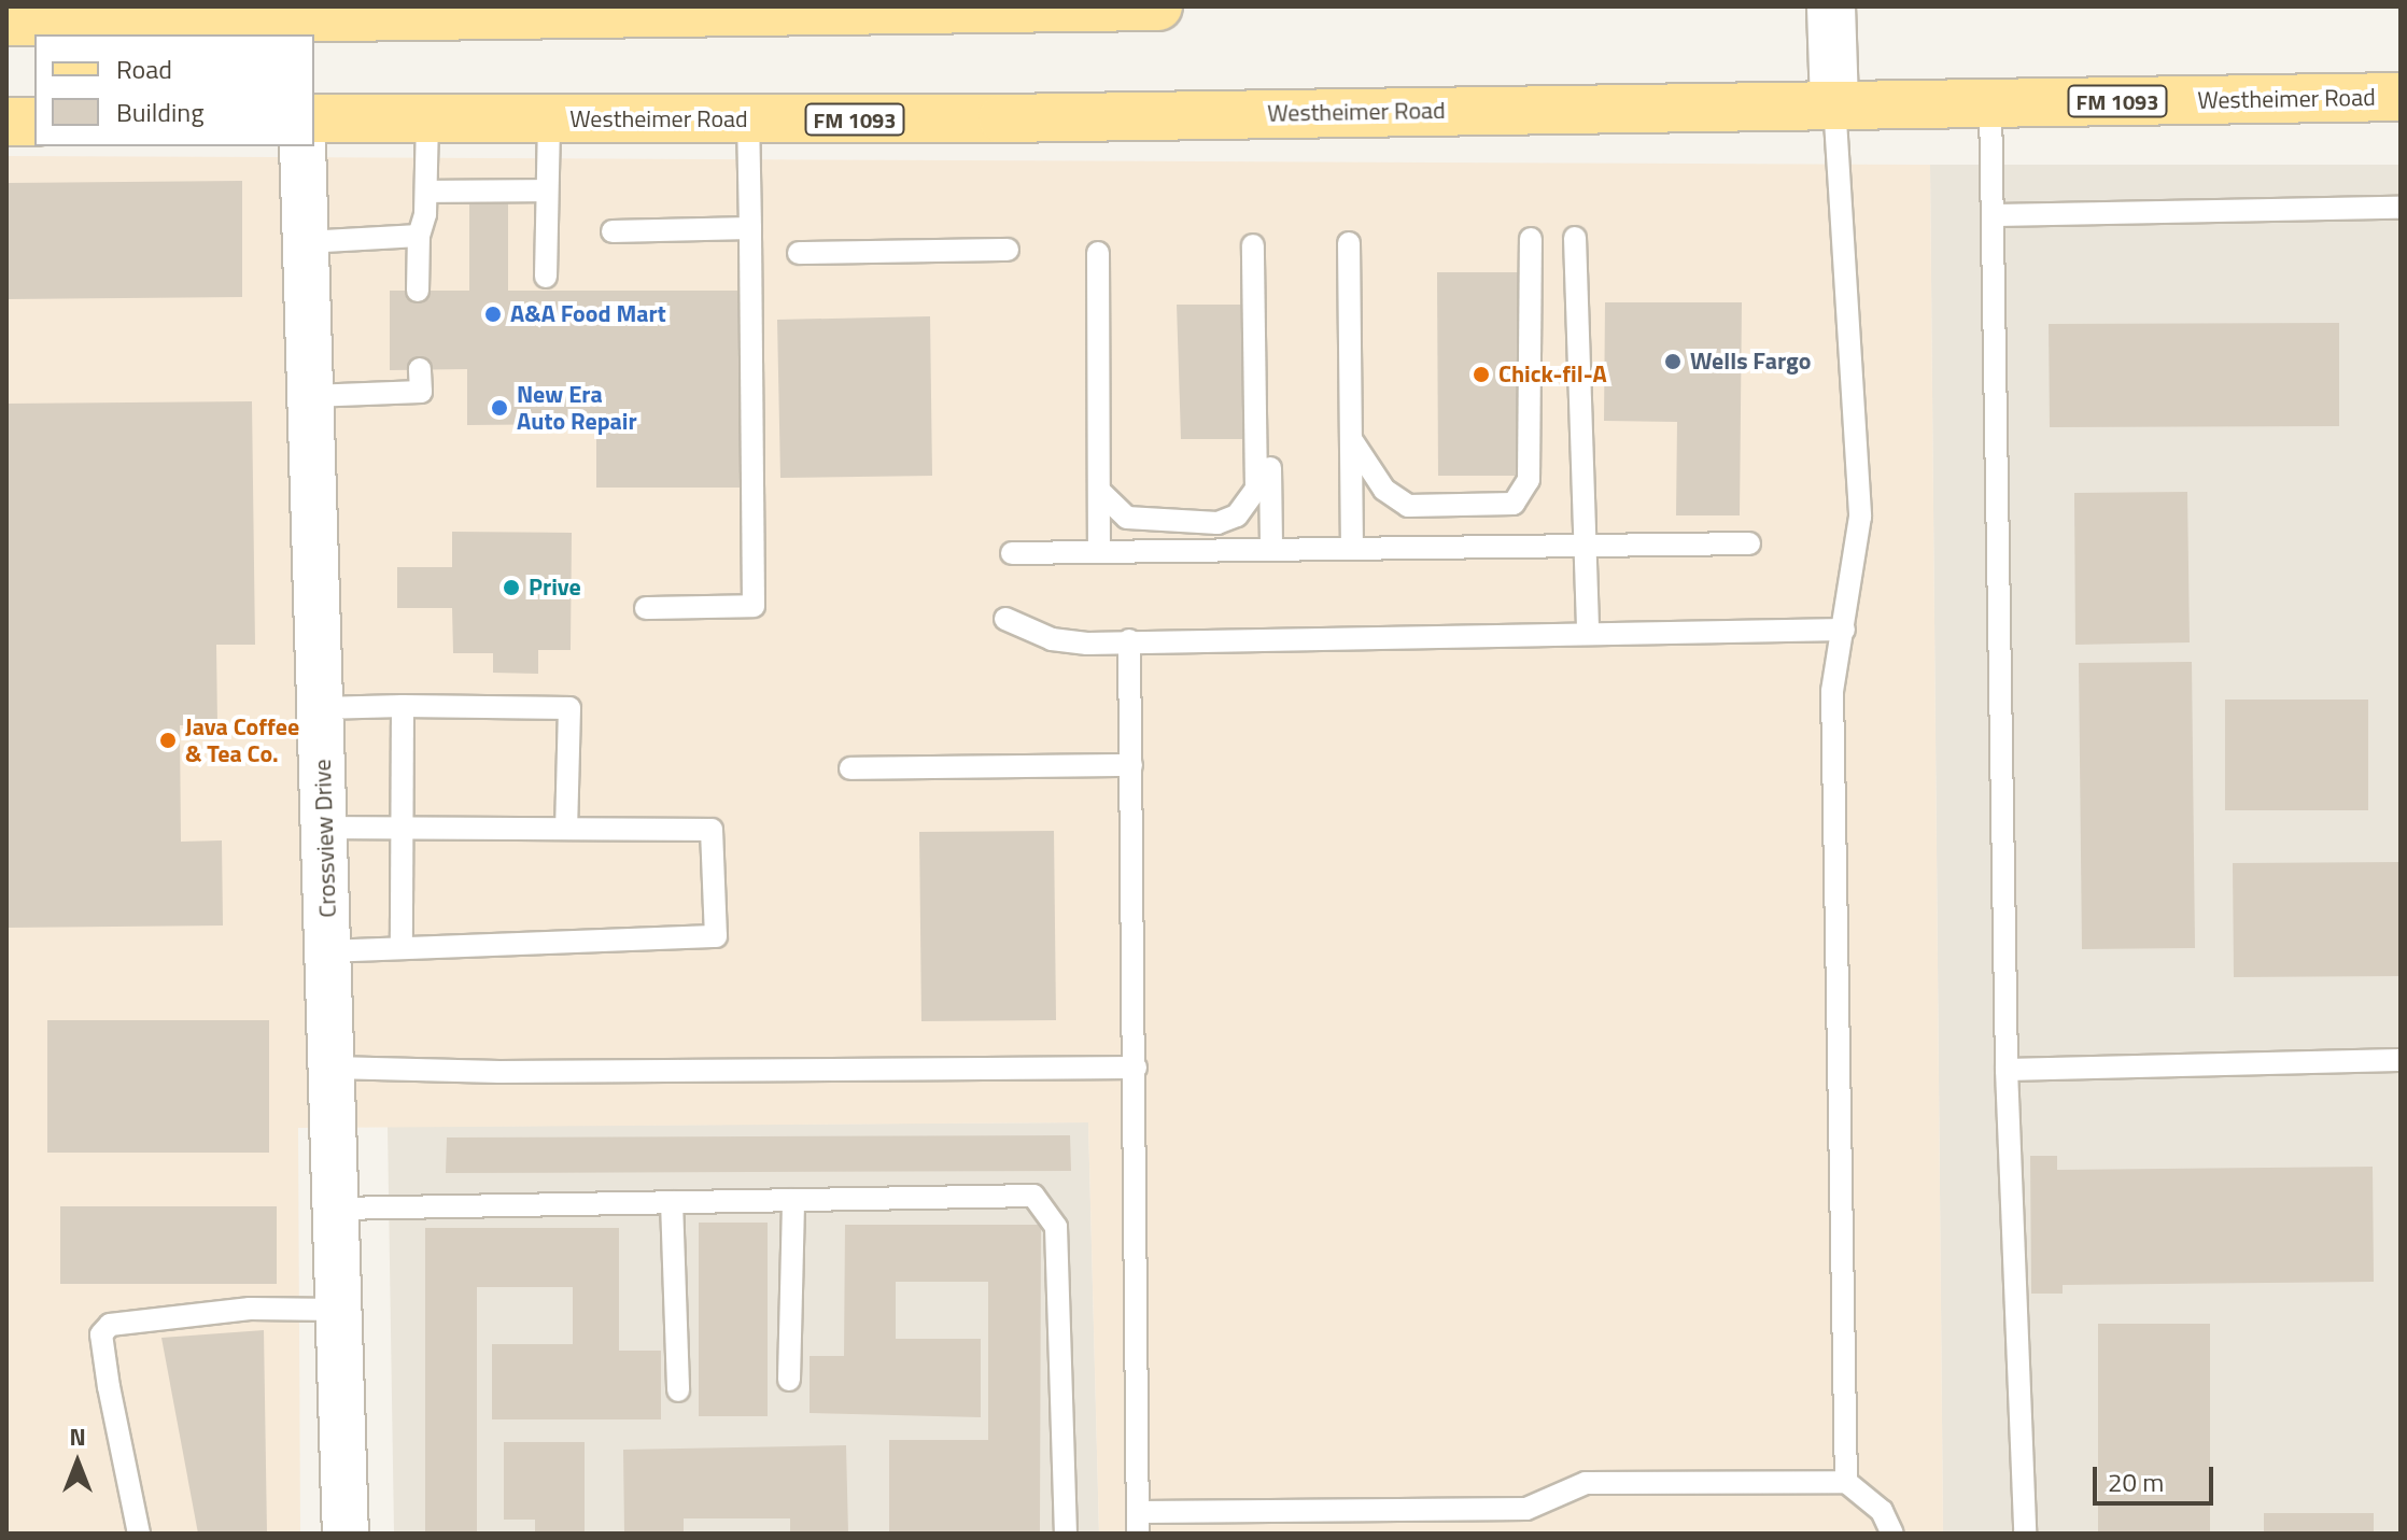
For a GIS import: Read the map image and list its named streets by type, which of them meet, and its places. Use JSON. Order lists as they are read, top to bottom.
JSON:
{
  "streets": {
    "main road": ["Westheimer Road", "FM 1093"],
    "street": ["Crossview Drive"]
  },
  "places": [
    "A&A Food Mart",
    "Wells Fargo",
    "Chick-fil-A",
    "New Era Auto Repair",
    "Prive",
    "Java Coffee & Tea Co."
  ],
  "legend": ["Road", "Building"],
  "scale_bar": "20 m",
  "north": "top"
}
